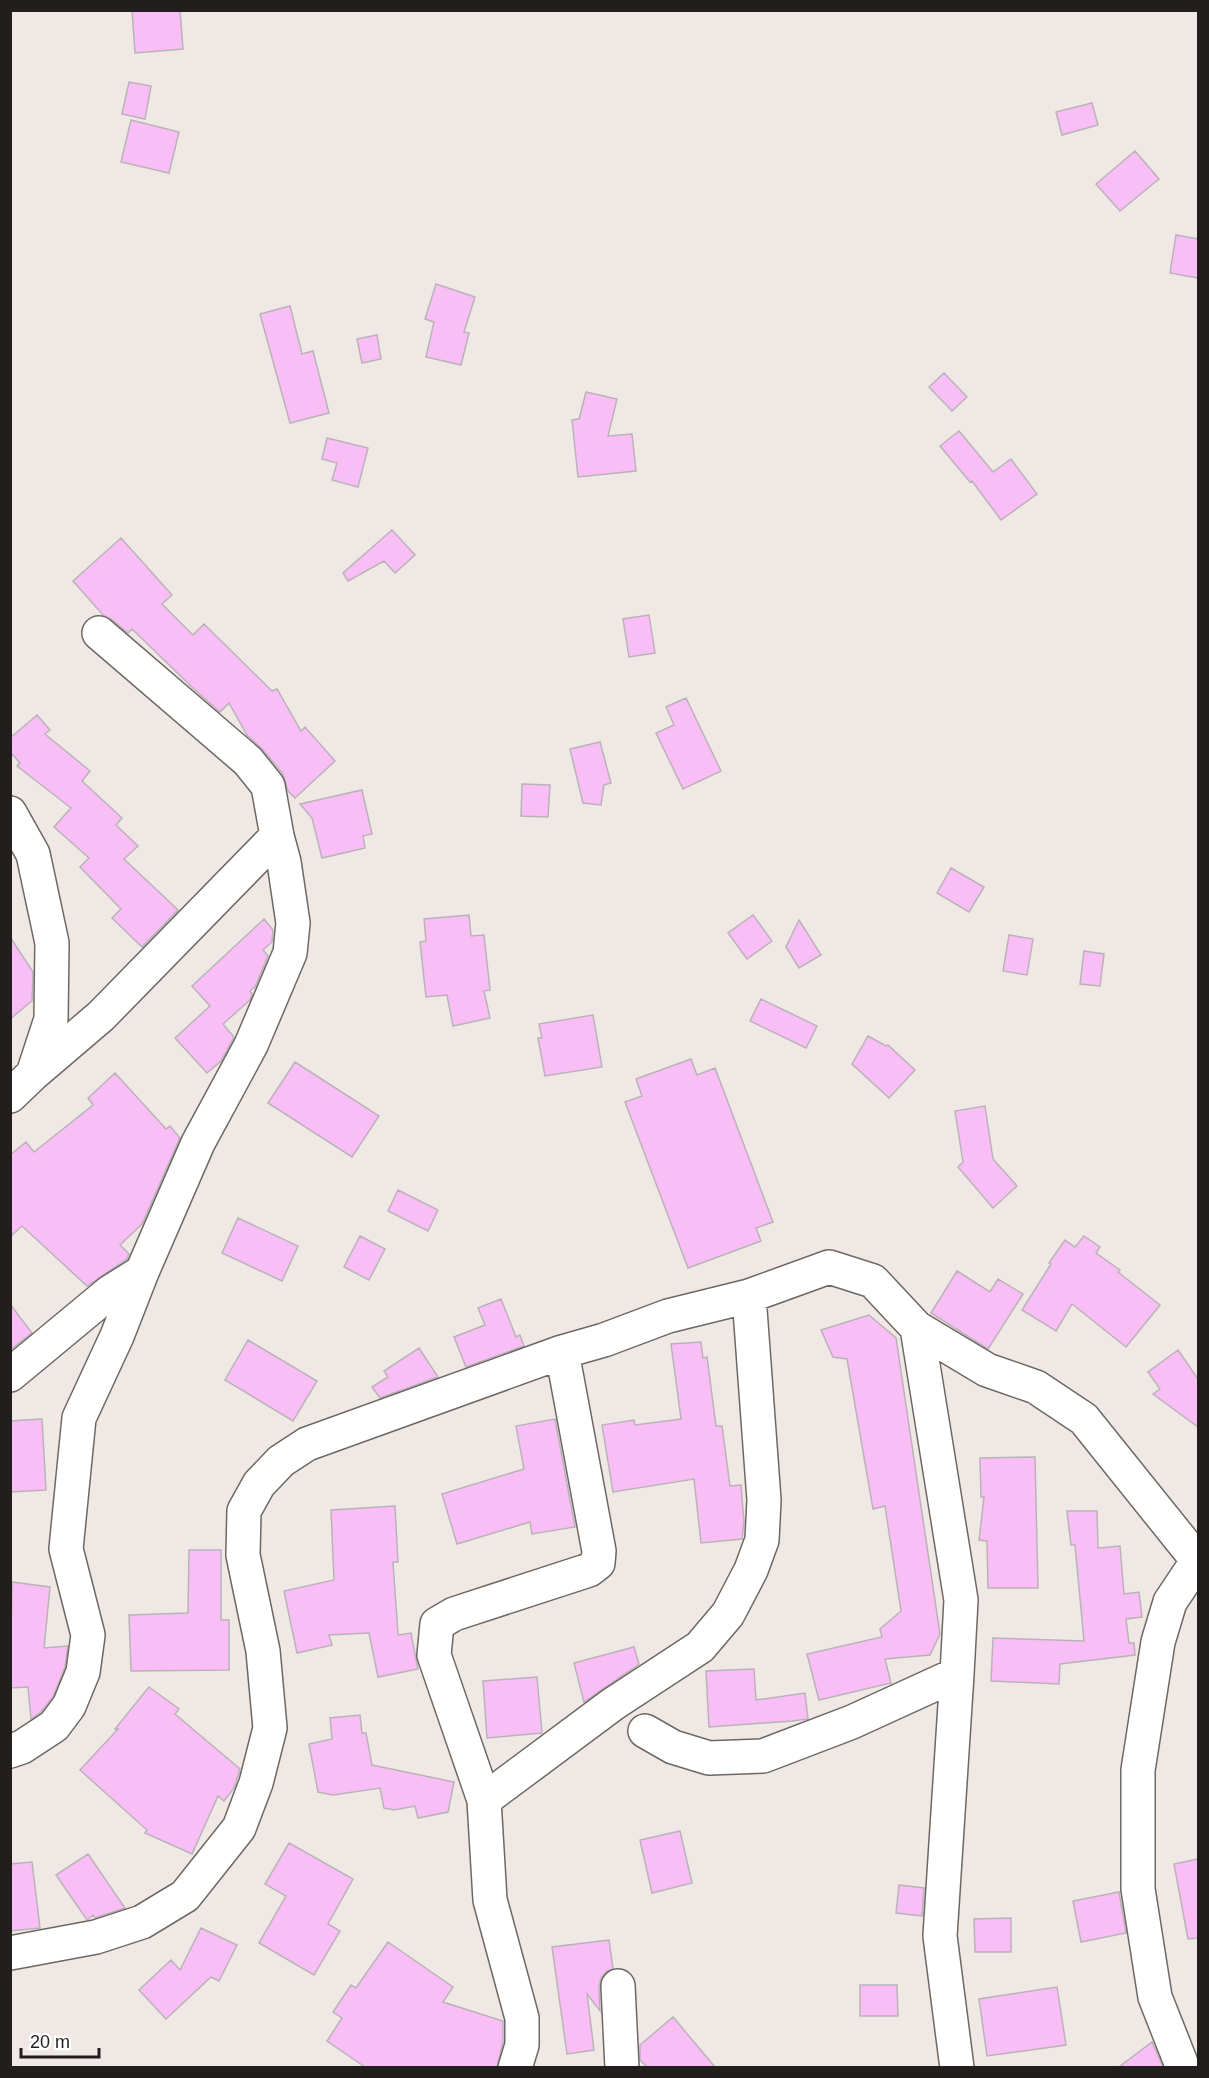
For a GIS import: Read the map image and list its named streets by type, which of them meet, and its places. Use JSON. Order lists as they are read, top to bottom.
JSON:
{
  "scale_bar": "20 m"
}
